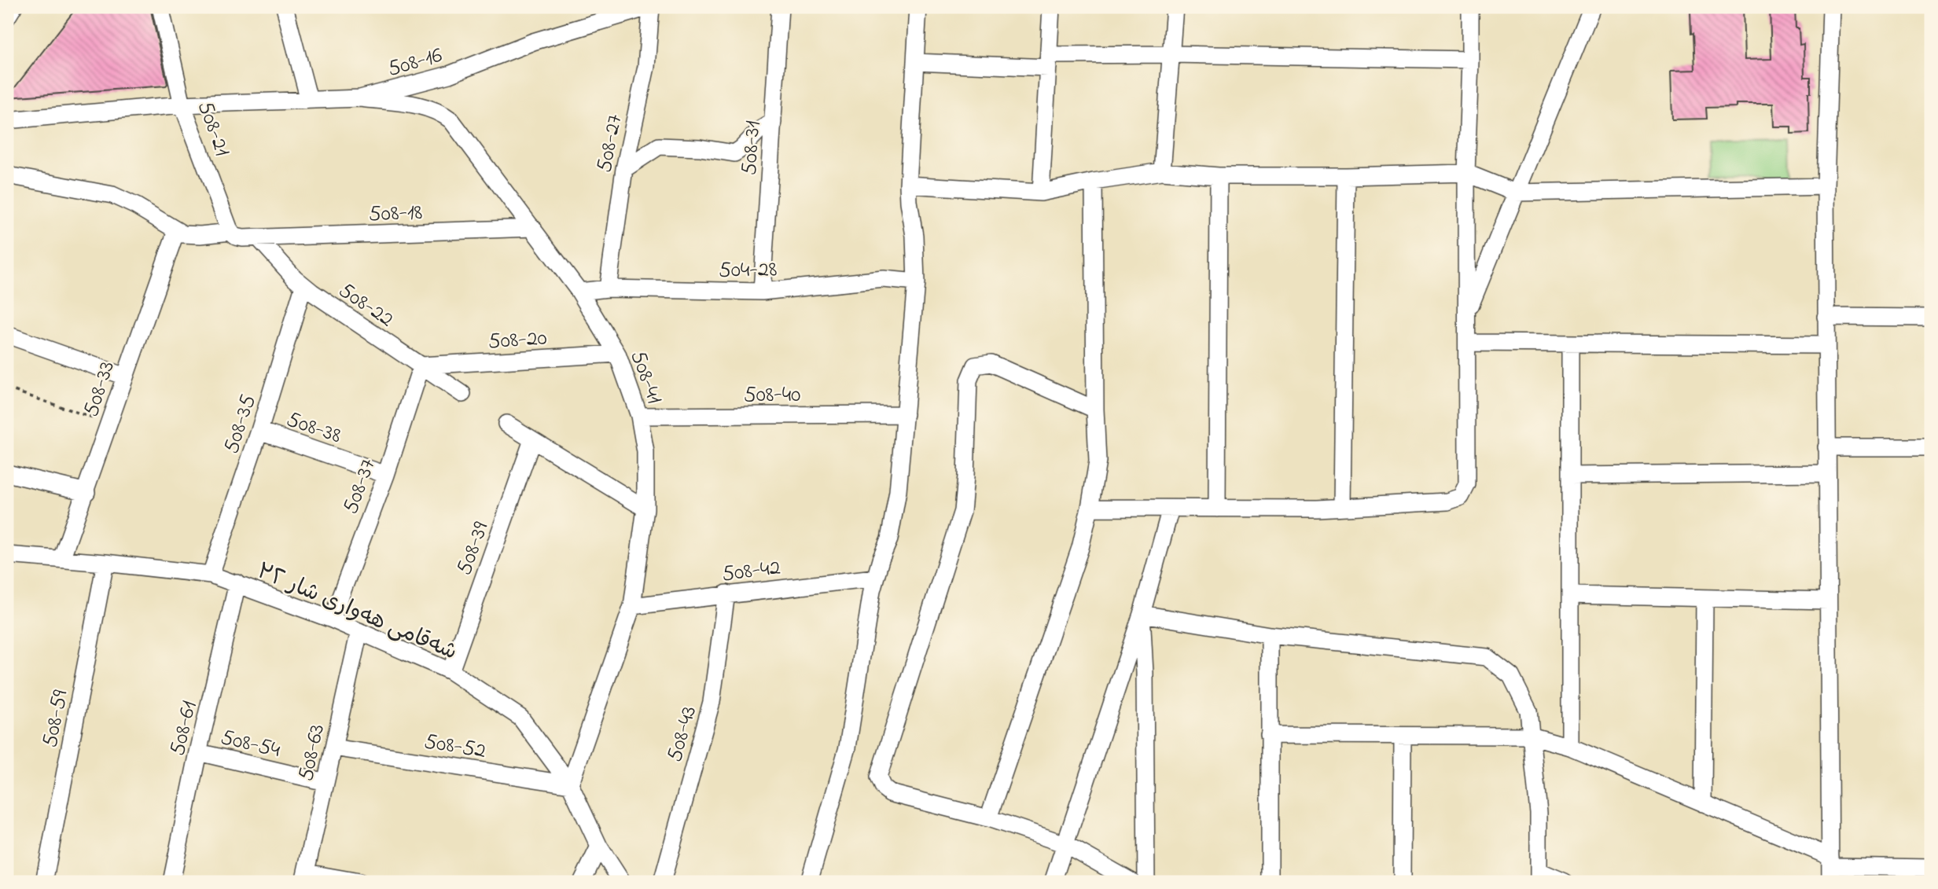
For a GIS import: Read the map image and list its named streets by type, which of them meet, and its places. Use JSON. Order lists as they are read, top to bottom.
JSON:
{
  "streets": {
    "street": [
      "508-16",
      "508-21",
      "508-27",
      "508-31",
      "508-18",
      "504-28",
      "508-22",
      "508-20",
      "508-41",
      "508-33",
      "508-40",
      "508-35",
      "508-38",
      "508-37",
      "508-39",
      "508-42",
      "شەقامی هەواری شار ٣٢",
      "508-59",
      "508-61",
      "508-43",
      "508-54",
      "508-52",
      "508-63"
    ]
  },
  "crossings": [
    ["508-16", "508-21"],
    ["508-16", "508-27"],
    ["508-16", "508-41"],
    ["508-27", "504-28"],
    ["508-31", "504-28"],
    ["508-18", "508-22"],
    ["508-18", "508-41"],
    ["504-28", "508-41"],
    ["508-22", "508-20"],
    ["508-22", "508-35"],
    ["508-22", "508-37"],
    ["508-20", "508-41"],
    ["508-20", "508-37"],
    ["508-41", "508-40"],
    ["508-41", "508-42"],
    ["508-41", "شەقامی هەواری شار ٣٢"],
    ["508-41", "508-52"],
    ["508-33", "شەقامی هەواری شار ٣٢"],
    ["508-35", "508-38"],
    ["508-35", "شەقامی هەواری شار ٣٢"],
    ["508-38", "508-37"],
    ["508-37", "شەقامی هەواری شار ٣٢"],
    ["508-39", "شەقامی هەواری شار ٣٢"],
    ["508-42", "508-43"],
    ["شەقامی هەواری شار ٣٢", "508-59"],
    ["شەقامی هەواری شار ٣٢", "508-61"],
    ["شەقامی هەواری شار ٣٢", "508-52"],
    ["شەقامی هەواری شار ٣٢", "508-63"],
    ["508-61", "508-54"],
    ["508-54", "508-63"],
    ["508-52", "508-63"]
  ]
}
